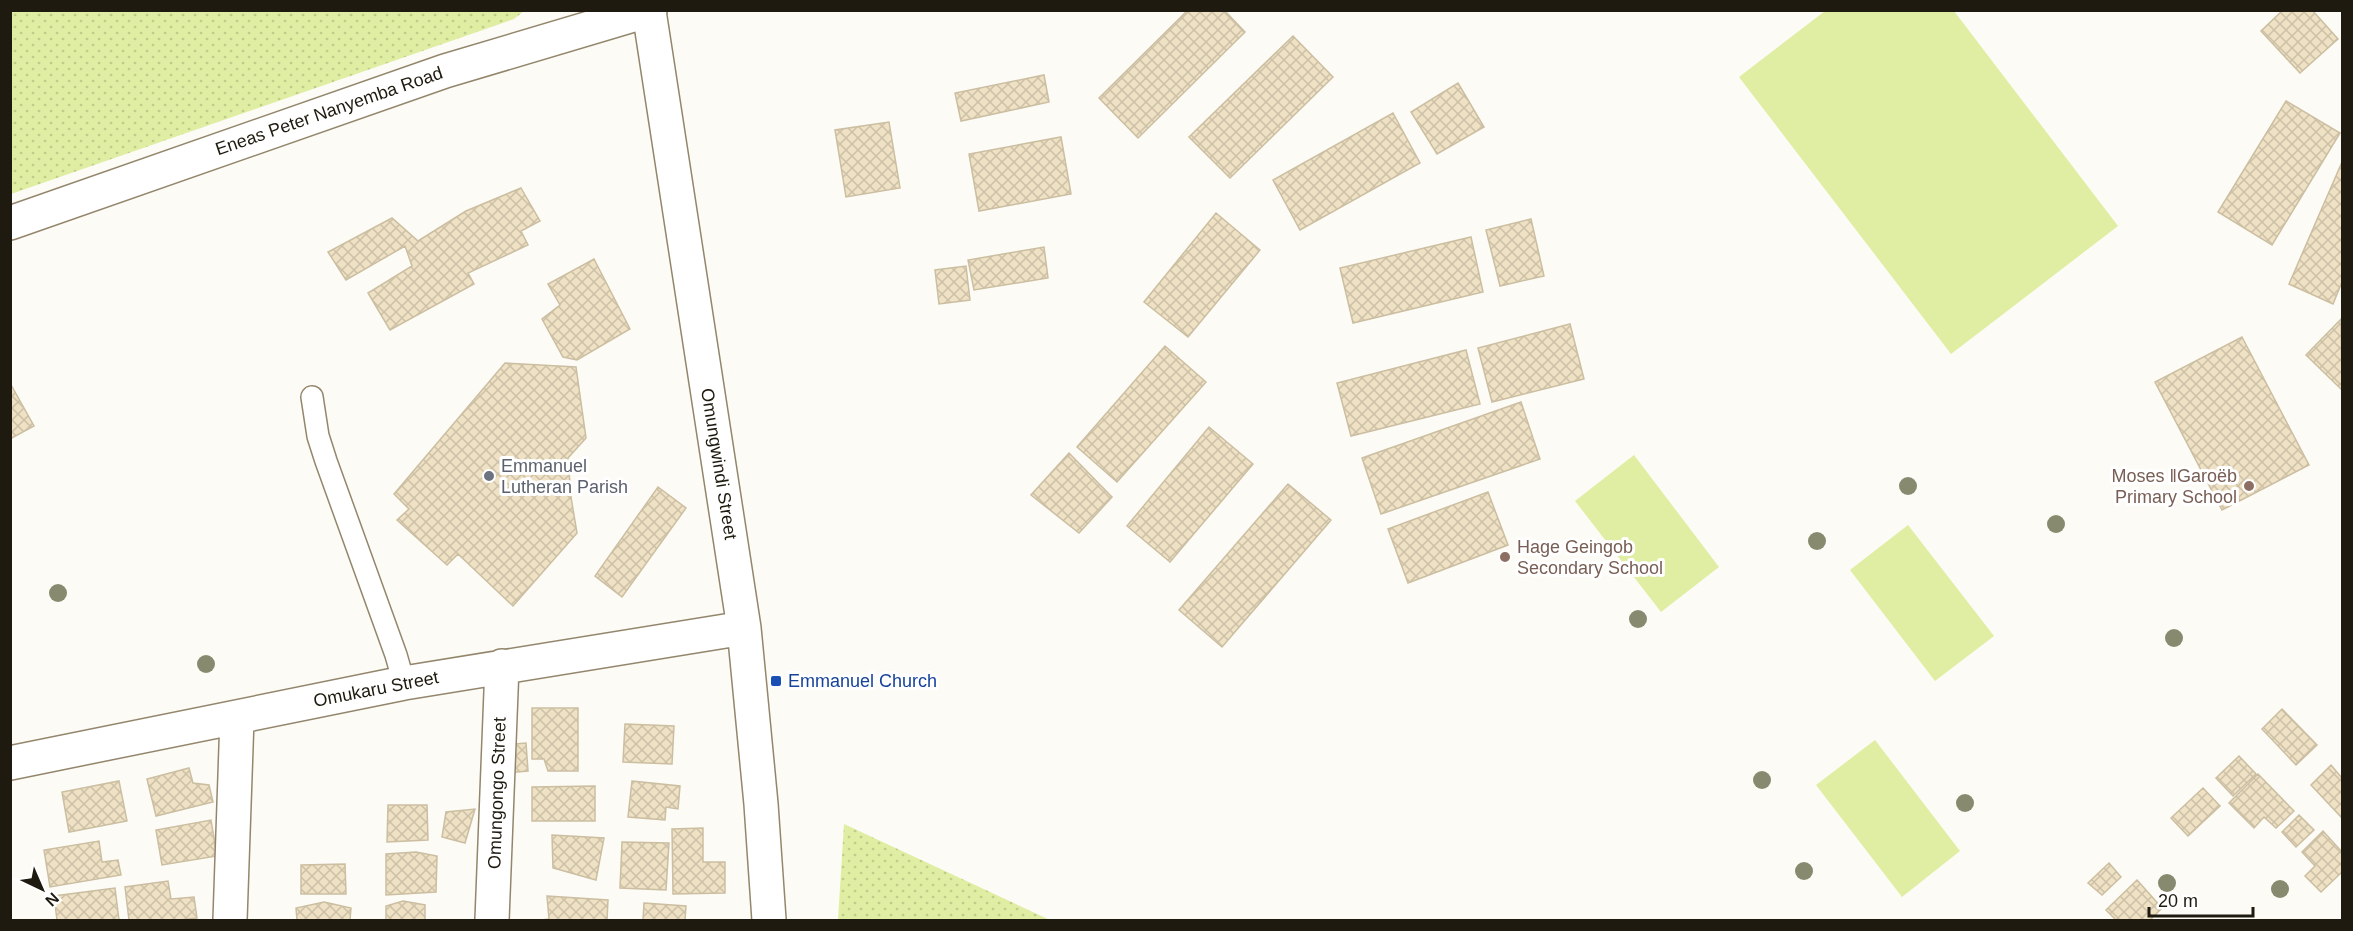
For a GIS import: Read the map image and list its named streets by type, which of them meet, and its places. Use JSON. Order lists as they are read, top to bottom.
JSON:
{
  "streets": {
    "street": [
      "Eneas Peter Nanyemba Road",
      "Omungwindi Street",
      "Omukaru Street",
      "Omungongo Street"
    ]
  },
  "crossings": [
    ["Eneas Peter Nanyemba Road", "Omungwindi Street"],
    ["Omungwindi Street", "Omukaru Street"],
    ["Omukaru Street", "Omungongo Street"]
  ],
  "places": {
    "other": ["Emmanuel Lutheran Parish", "Moses ǁGaroëb Primary School", "Hage Geingob Secondary School"],
    "transit": ["Emmanuel Church"]
  },
  "scale_bar": "20 m",
  "north": "bottom right"
}
